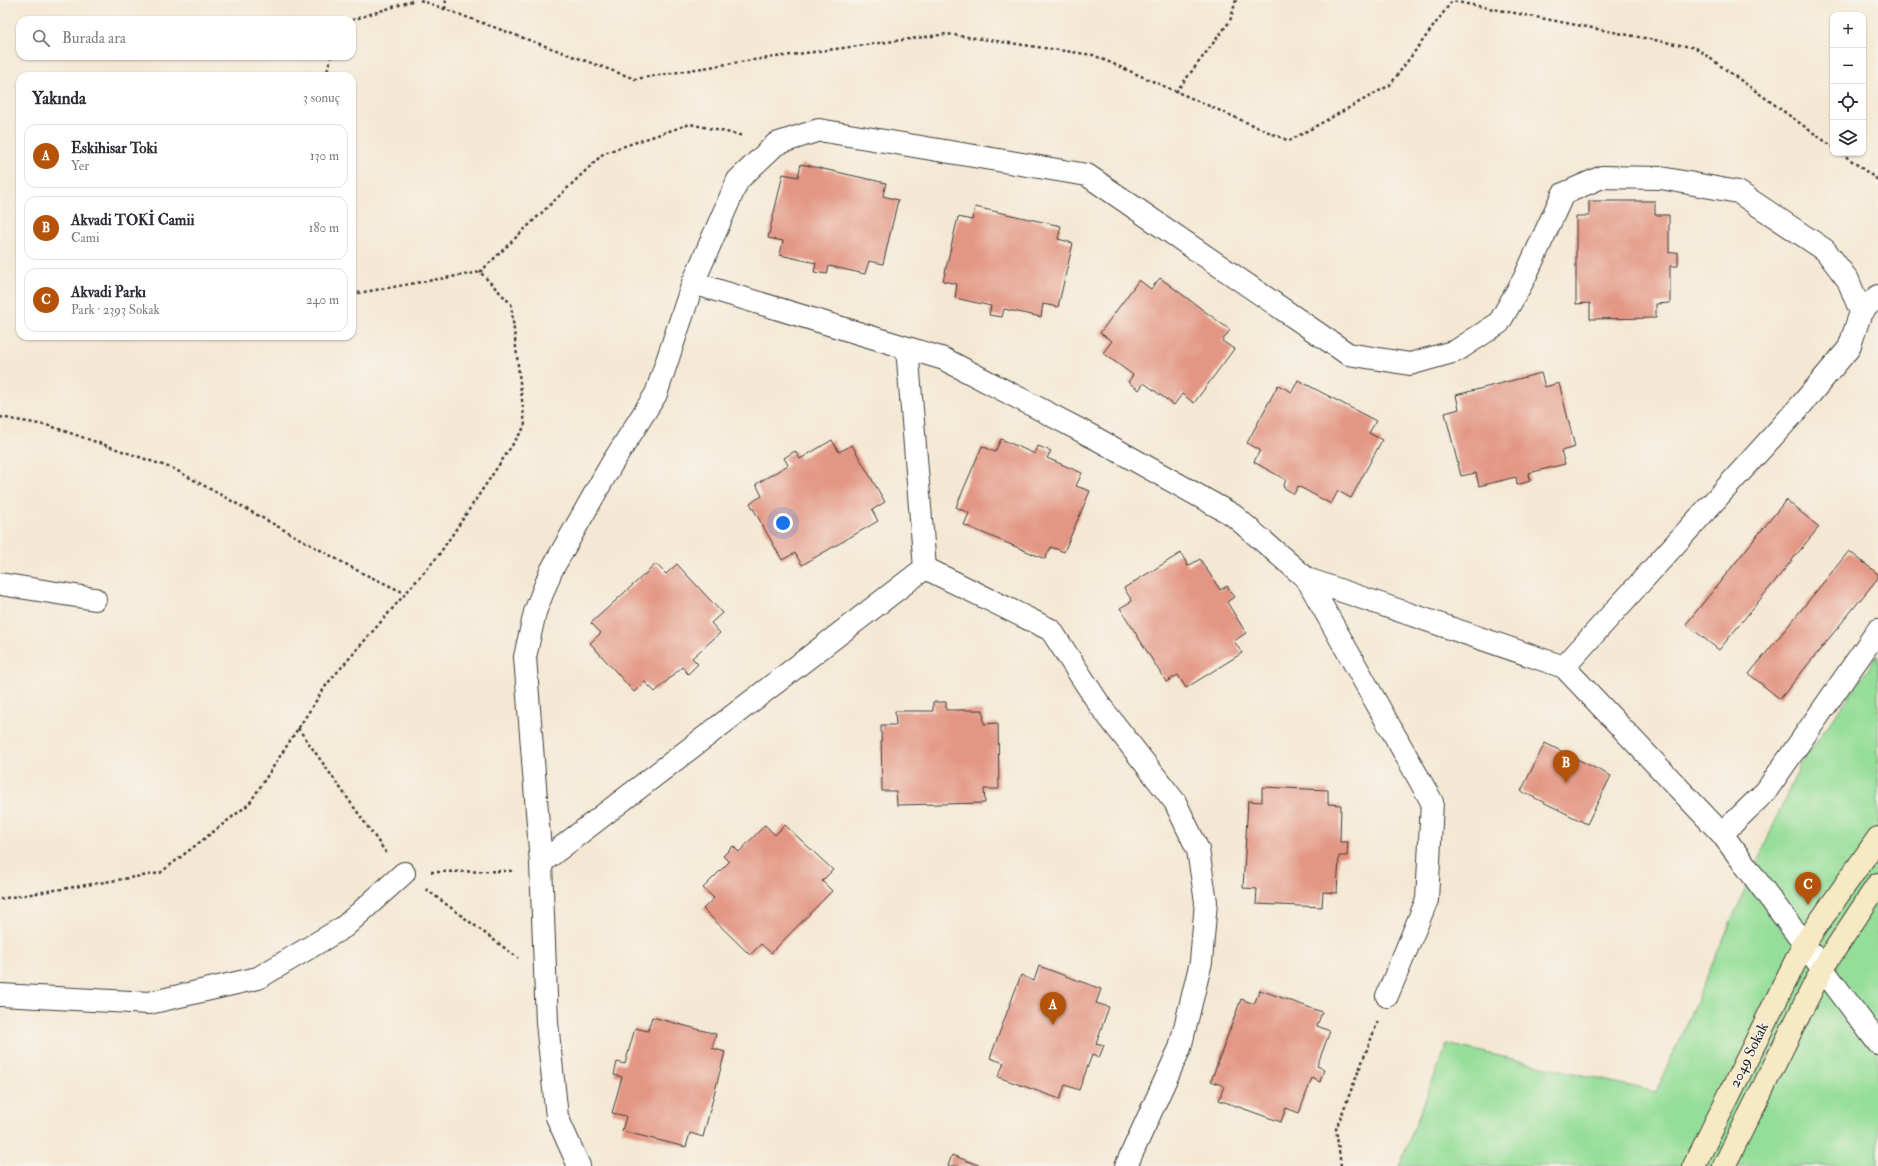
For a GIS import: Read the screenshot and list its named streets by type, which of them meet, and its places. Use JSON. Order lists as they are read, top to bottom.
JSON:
{
  "streets": {
    "main road": ["2049 Sokak"]
  },
  "page": {
    "map_buttons": ["+", "−"],
    "search": "Burada ara",
    "heading": ["Yakında", "3 sonuç"],
    "list": [
      {
        "mark": "A",
        "name": "Eskihisar Toki",
        "note": "Yer",
        "value": "130 m"
      },
      {
        "mark": "B",
        "name": "Akvadi TOKİ Camii",
        "note": "Cami",
        "value": "180 m"
      },
      {
        "mark": "C",
        "name": "Akvadi Parkı",
        "note": "Park · 2393 Sokak",
        "value": "240 m"
      }
    ],
    "pins": ["B", "C", "A"]
  }
}
